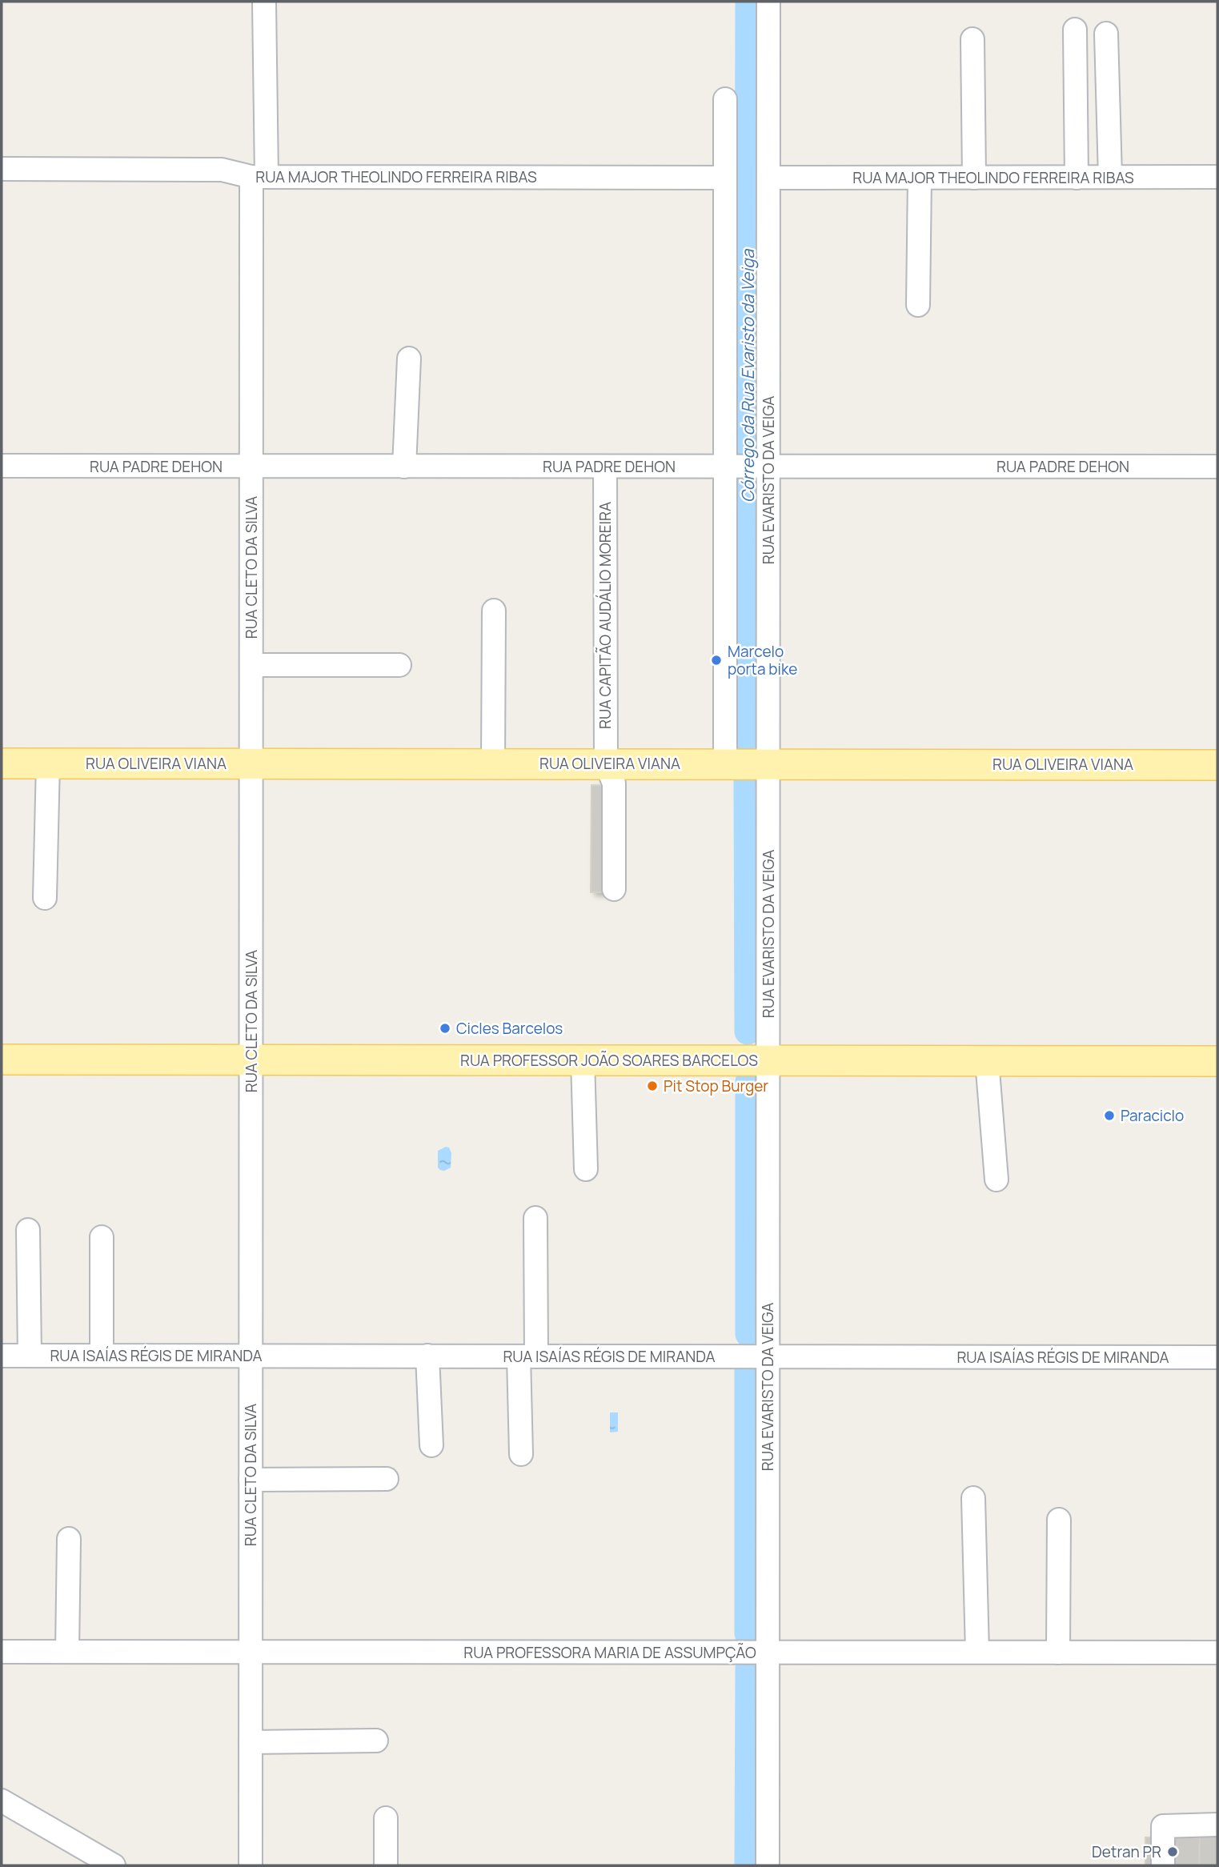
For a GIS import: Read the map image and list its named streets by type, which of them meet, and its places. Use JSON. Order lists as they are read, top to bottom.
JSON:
{
  "streets": {
    "main road": ["RUA OLIVEIRA VIANA", "RUA PROFESSOR JOÃO SOARES BARCELOS"],
    "street": [
      "RUA MAJOR THEOLINDO FERREIRA RIBAS",
      "RUA PADRE DEHON",
      "RUA EVARISTO DA VEIGA",
      "RUA CLETO DA SILVA",
      "RUA CAPITÃO AUDÁLIO MOREIRA",
      "RUA ISAÍAS RÉGIS DE MIRANDA",
      "RUA PROFESSORA MARIA DE ASSUMPÇÃO"
    ]
  },
  "crossings": [
    ["RUA MAJOR THEOLINDO FERREIRA RIBAS", "RUA EVARISTO DA VEIGA"],
    ["RUA MAJOR THEOLINDO FERREIRA RIBAS", "RUA CLETO DA SILVA"],
    ["RUA PADRE DEHON", "RUA EVARISTO DA VEIGA"],
    ["RUA PADRE DEHON", "RUA CLETO DA SILVA"],
    ["RUA PADRE DEHON", "RUA CAPITÃO AUDÁLIO MOREIRA"],
    ["RUA EVARISTO DA VEIGA", "RUA OLIVEIRA VIANA"],
    ["RUA EVARISTO DA VEIGA", "RUA PROFESSOR JOÃO SOARES BARCELOS"],
    ["RUA EVARISTO DA VEIGA", "RUA ISAÍAS RÉGIS DE MIRANDA"],
    ["RUA EVARISTO DA VEIGA", "RUA PROFESSORA MARIA DE ASSUMPÇÃO"],
    ["RUA CLETO DA SILVA", "RUA OLIVEIRA VIANA"],
    ["RUA CLETO DA SILVA", "RUA PROFESSOR JOÃO SOARES BARCELOS"],
    ["RUA CLETO DA SILVA", "RUA ISAÍAS RÉGIS DE MIRANDA"],
    ["RUA CLETO DA SILVA", "RUA PROFESSORA MARIA DE ASSUMPÇÃO"],
    ["RUA CAPITÃO AUDÁLIO MOREIRA", "RUA OLIVEIRA VIANA"]
  ],
  "water": ["Córrego da Rua Evaristo da Veiga"],
  "places": [
    "Marcelo porta bike",
    "Cicles Barcelos",
    "Pit Stop Burger",
    "Paraciclo",
    "Detran PR"
  ]
}
